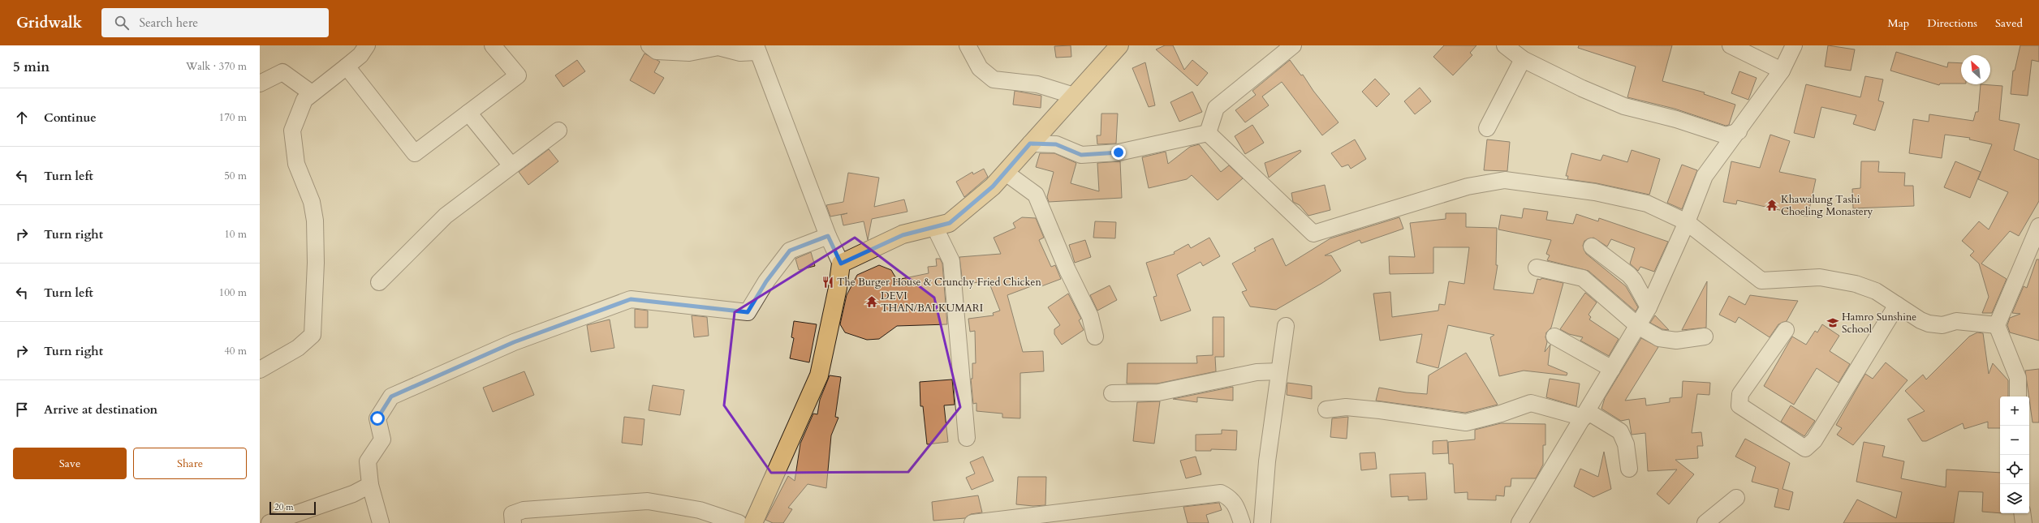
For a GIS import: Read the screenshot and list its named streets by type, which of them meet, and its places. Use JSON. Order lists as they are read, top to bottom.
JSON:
{
  "places": {
    "temple": ["Khawalung Tashi Choeling Monastery", "DEVI THAN/BALKUMARI"],
    "restaurant": ["The Burger House & Crunchy Fried Chicken"],
    "school or university": ["Hamro Sunshine School"]
  },
  "scale_bar": "20 m",
  "north": "top left",
  "page": {
    "header": "Gridwalk",
    "search": "Search here",
    "nav": ["Map", "Directions", "Saved"],
    "heading": ["5 min", "Walk · 370 m"],
    "list": [
      ["Continue", "170 m"],
      ["Turn left", "50 m"],
      ["Turn right", "10 m"],
      ["Turn left", "100 m"],
      ["Turn right", "40 m"],
      "Arrive at destination"
    ],
    "map_buttons": ["+", "−"],
    "buttons": ["Save", "Share"],
    "scale": "20 m"
  }
}
